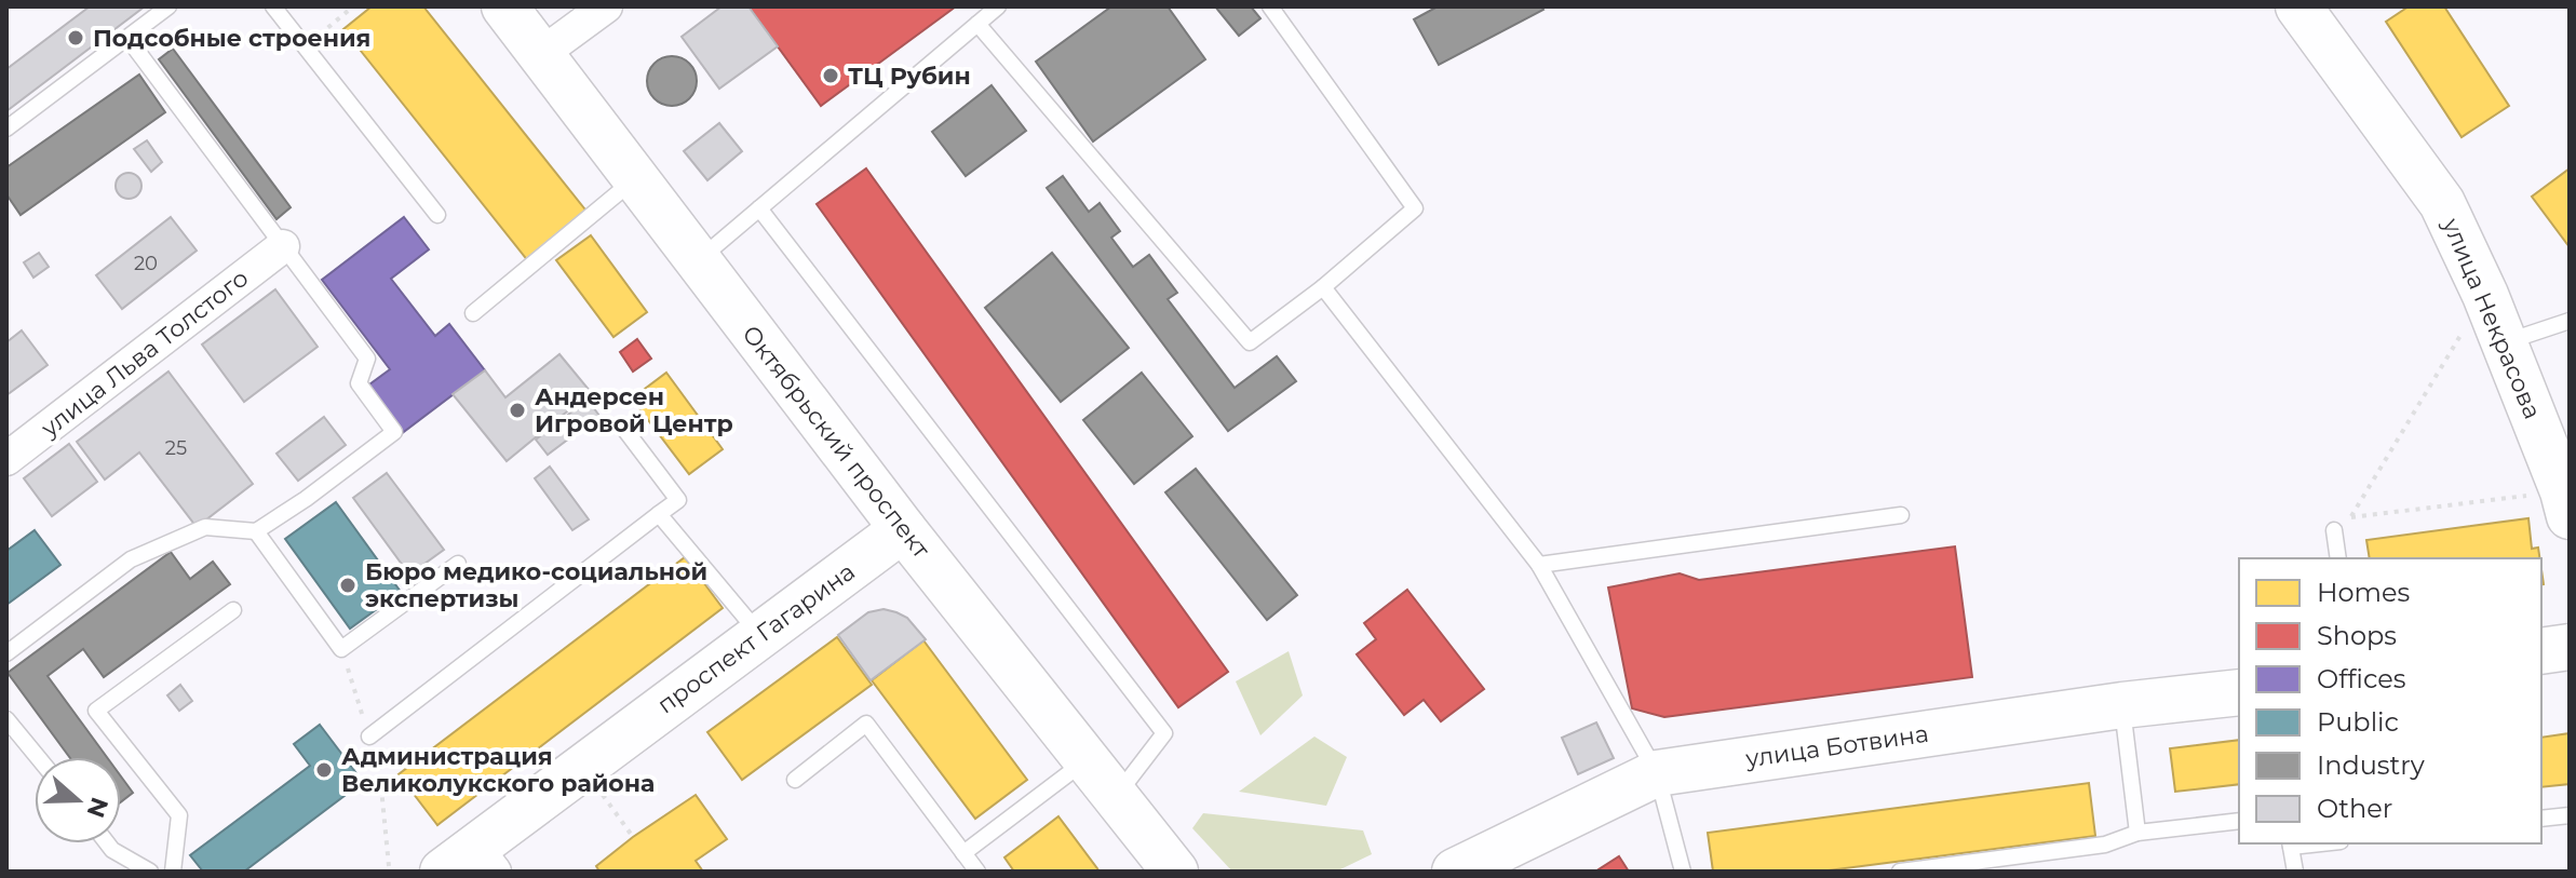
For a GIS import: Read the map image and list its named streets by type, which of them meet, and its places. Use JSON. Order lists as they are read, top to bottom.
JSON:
{
  "streets": {
    "main road": [
      "улица Некрасова",
      "Октябрьский проспект",
      "проспект Гагарина",
      "улица Ботвина"
    ],
    "street": ["улица Льва Толстого"]
  },
  "crossings": [
    ["Октябрьский проспект", "проспект Гагарина"]
  ],
  "places": [
    "Подсобные строения",
    "ТЦ Рубин",
    "Андерсен Игровой Центр",
    "Бюро медико-социальной экспертизы",
    "Администрация Великолукского района"
  ],
  "house_numbers": ["20", "25"],
  "legend": [
    "Homes",
    "Shops",
    "Offices",
    "Public",
    "Industry",
    "Other"
  ],
  "north": "right"
}
